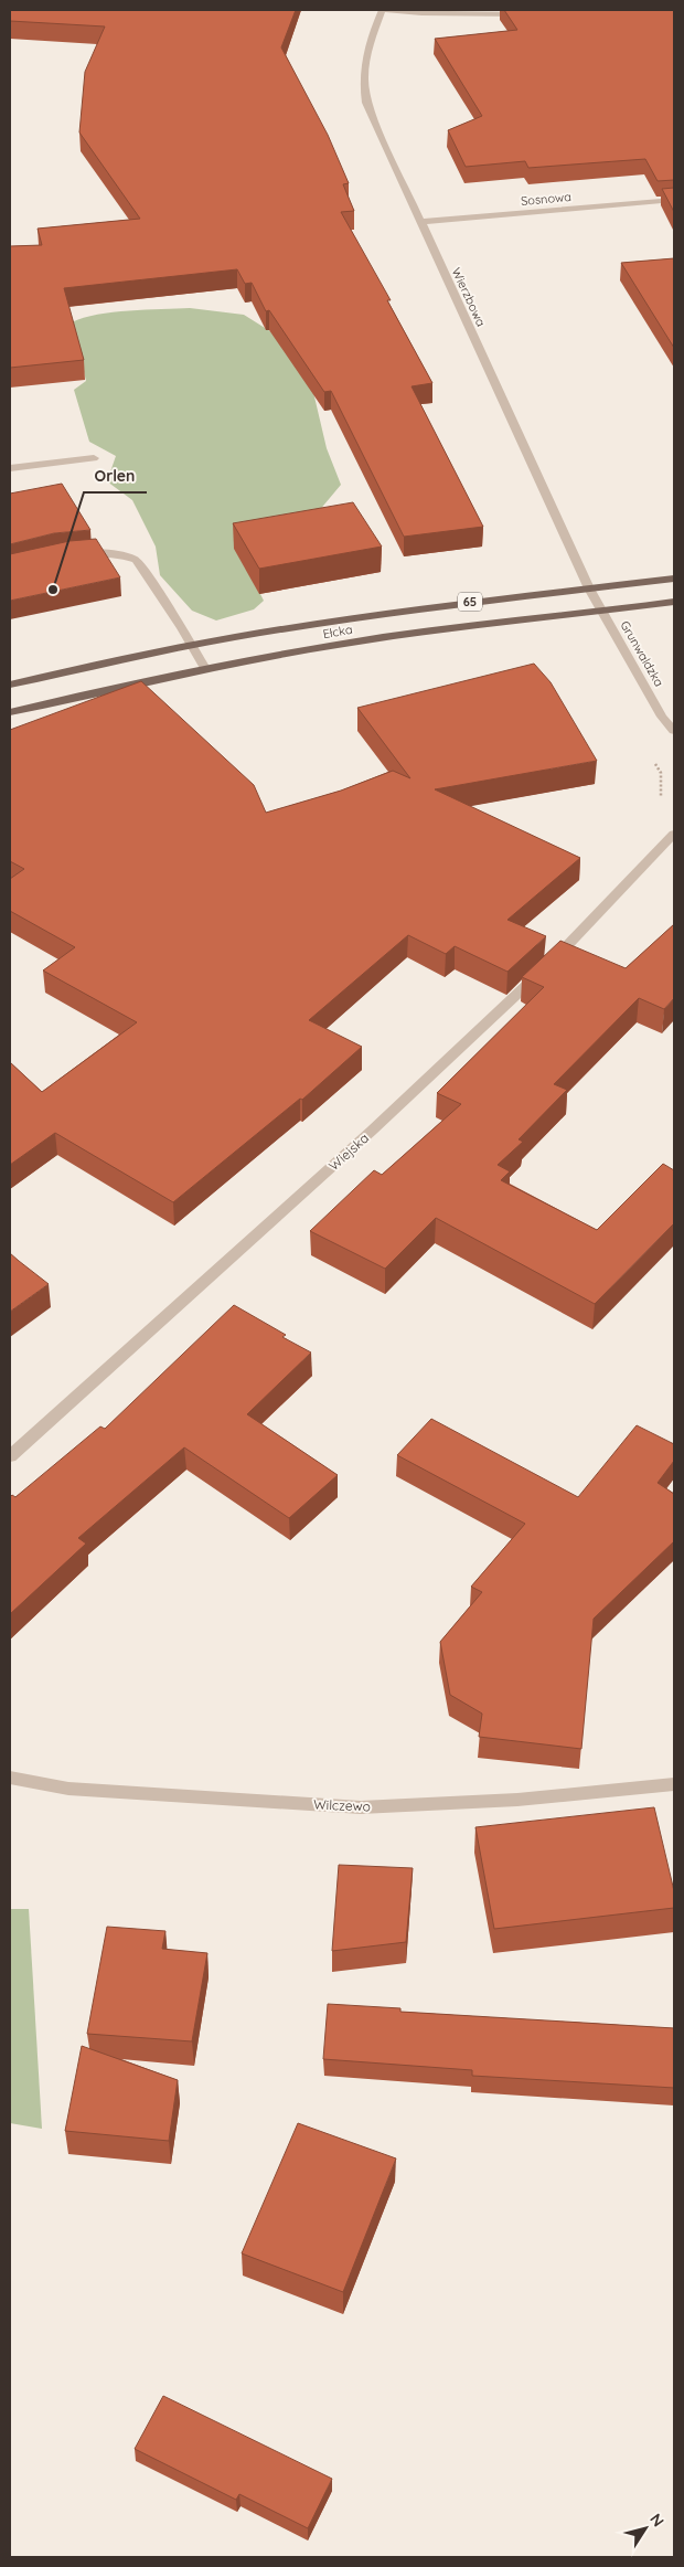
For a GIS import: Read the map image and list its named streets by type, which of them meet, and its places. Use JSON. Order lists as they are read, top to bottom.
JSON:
{
  "streets": {
    "main road": ["65", "Ełcka"],
    "street": [
      "Sosnowa",
      "Wierzbowa",
      "Grunwaldzka",
      "Wiejska",
      "Wilczewo"
    ]
  },
  "crossings": [
    ["Sosnowa", "Wierzbowa"],
    ["Wierzbowa", "Ełcka"],
    ["Wierzbowa", "Grunwaldzka"],
    ["Ełcka", "Grunwaldzka"]
  ],
  "places": ["Orlen"],
  "north": "top right"
}
